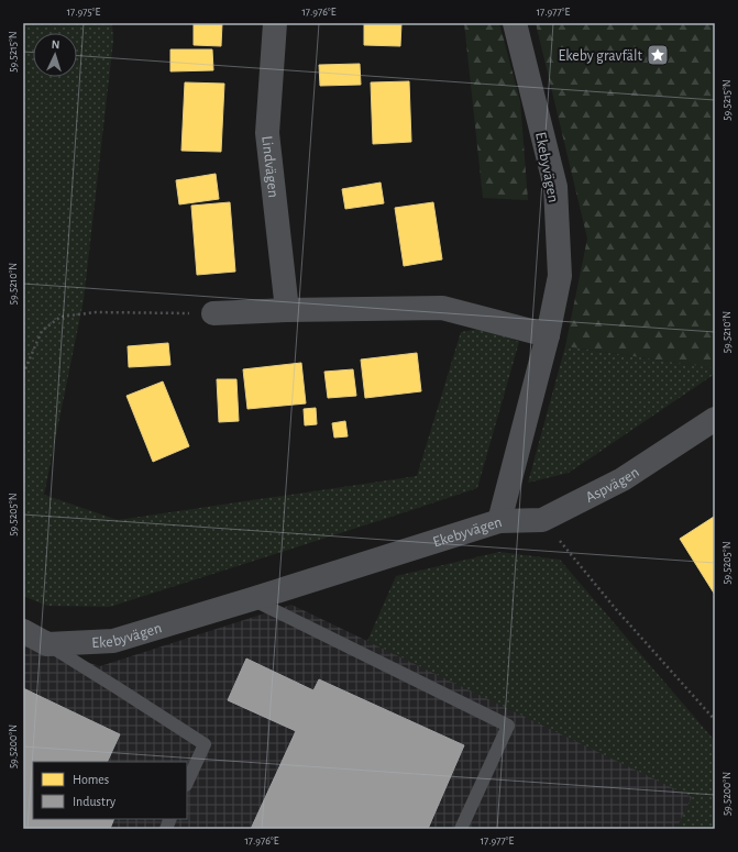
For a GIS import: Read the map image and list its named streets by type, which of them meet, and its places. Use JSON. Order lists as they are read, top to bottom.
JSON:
{
  "streets": {
    "street": ["Lindvägen", "Ekebyvägen", "Aspvägen"]
  },
  "crossings": [
    ["Ekebyvägen", "Aspvägen"]
  ],
  "places": {
    "place": ["Ekeby gravfält"]
  },
  "legend": ["Homes", "Industry"],
  "north": "top",
  "coordinates": [
    "17.975°E",
    "17.976°E",
    "17.977°E",
    "59.5215°N",
    "59.5210°N",
    "59.5205°N",
    "59.5200°N"
  ]
}
